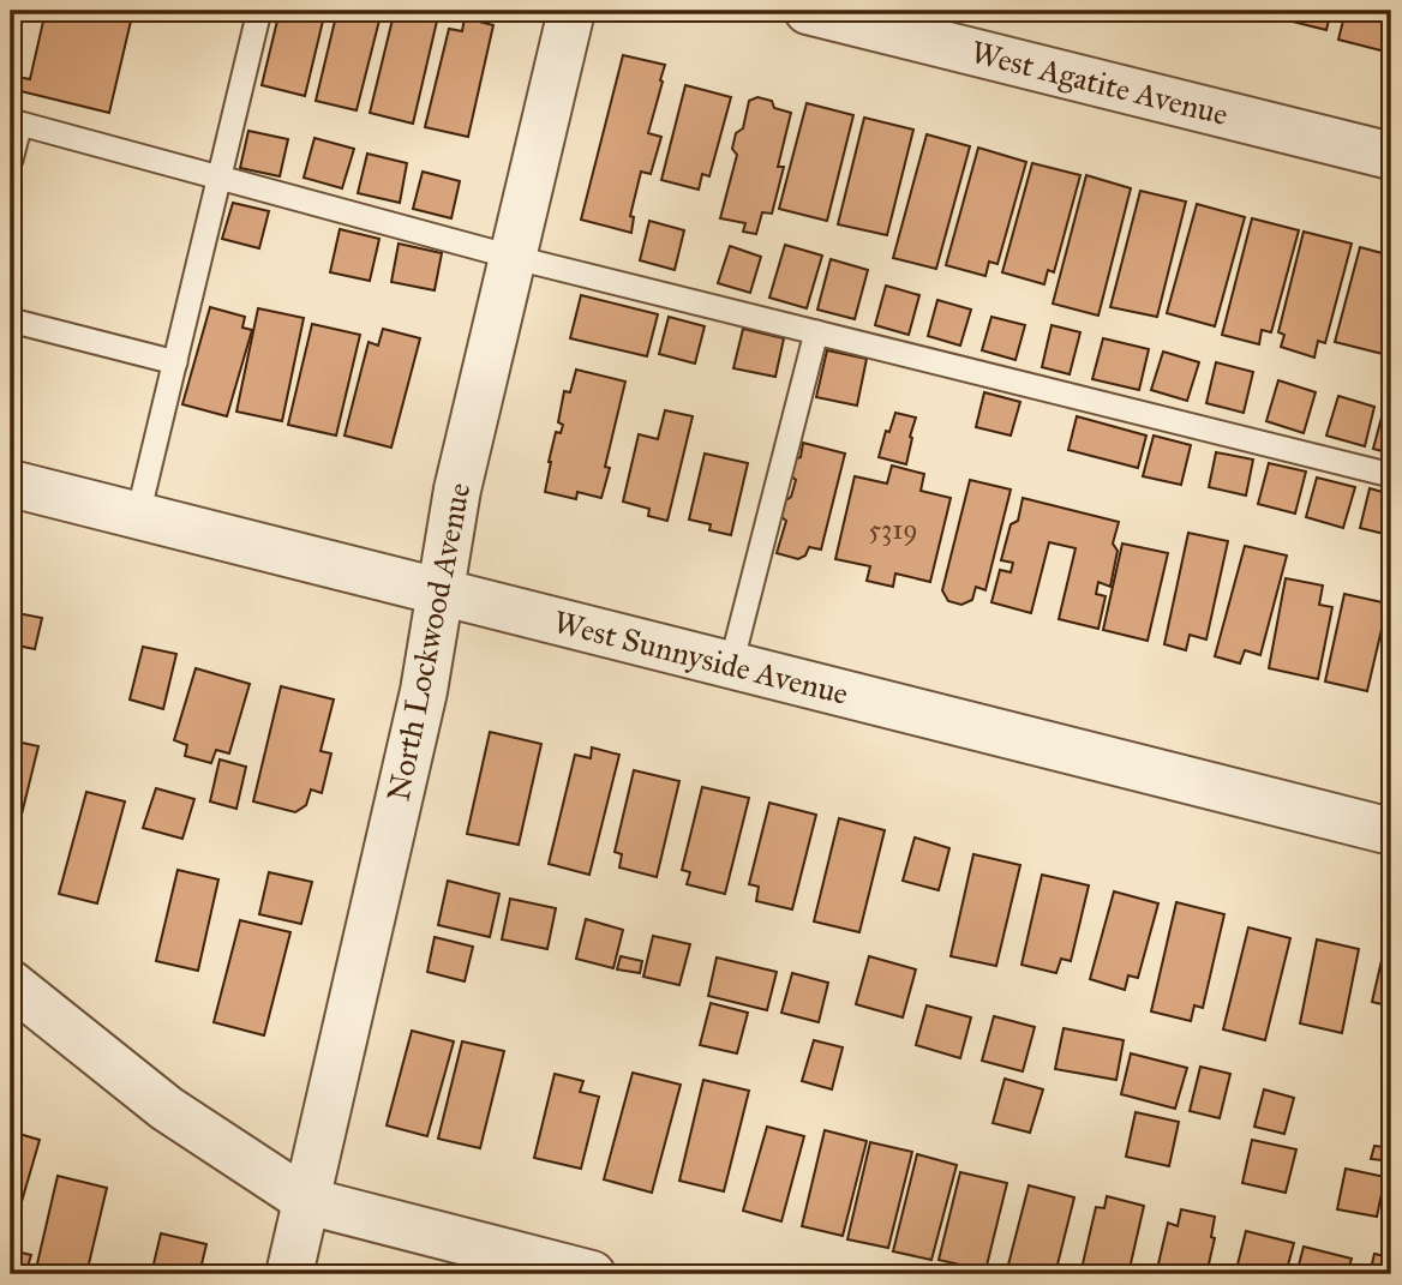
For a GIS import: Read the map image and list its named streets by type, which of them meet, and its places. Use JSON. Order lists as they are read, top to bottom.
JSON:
{
  "streets": {
    "street": ["West Agatite Avenue", "North Lockwood Avenue", "West Sunnyside Avenue"]
  },
  "crossings": [
    ["North Lockwood Avenue", "West Sunnyside Avenue"]
  ],
  "house_numbers": ["5319"]
}
